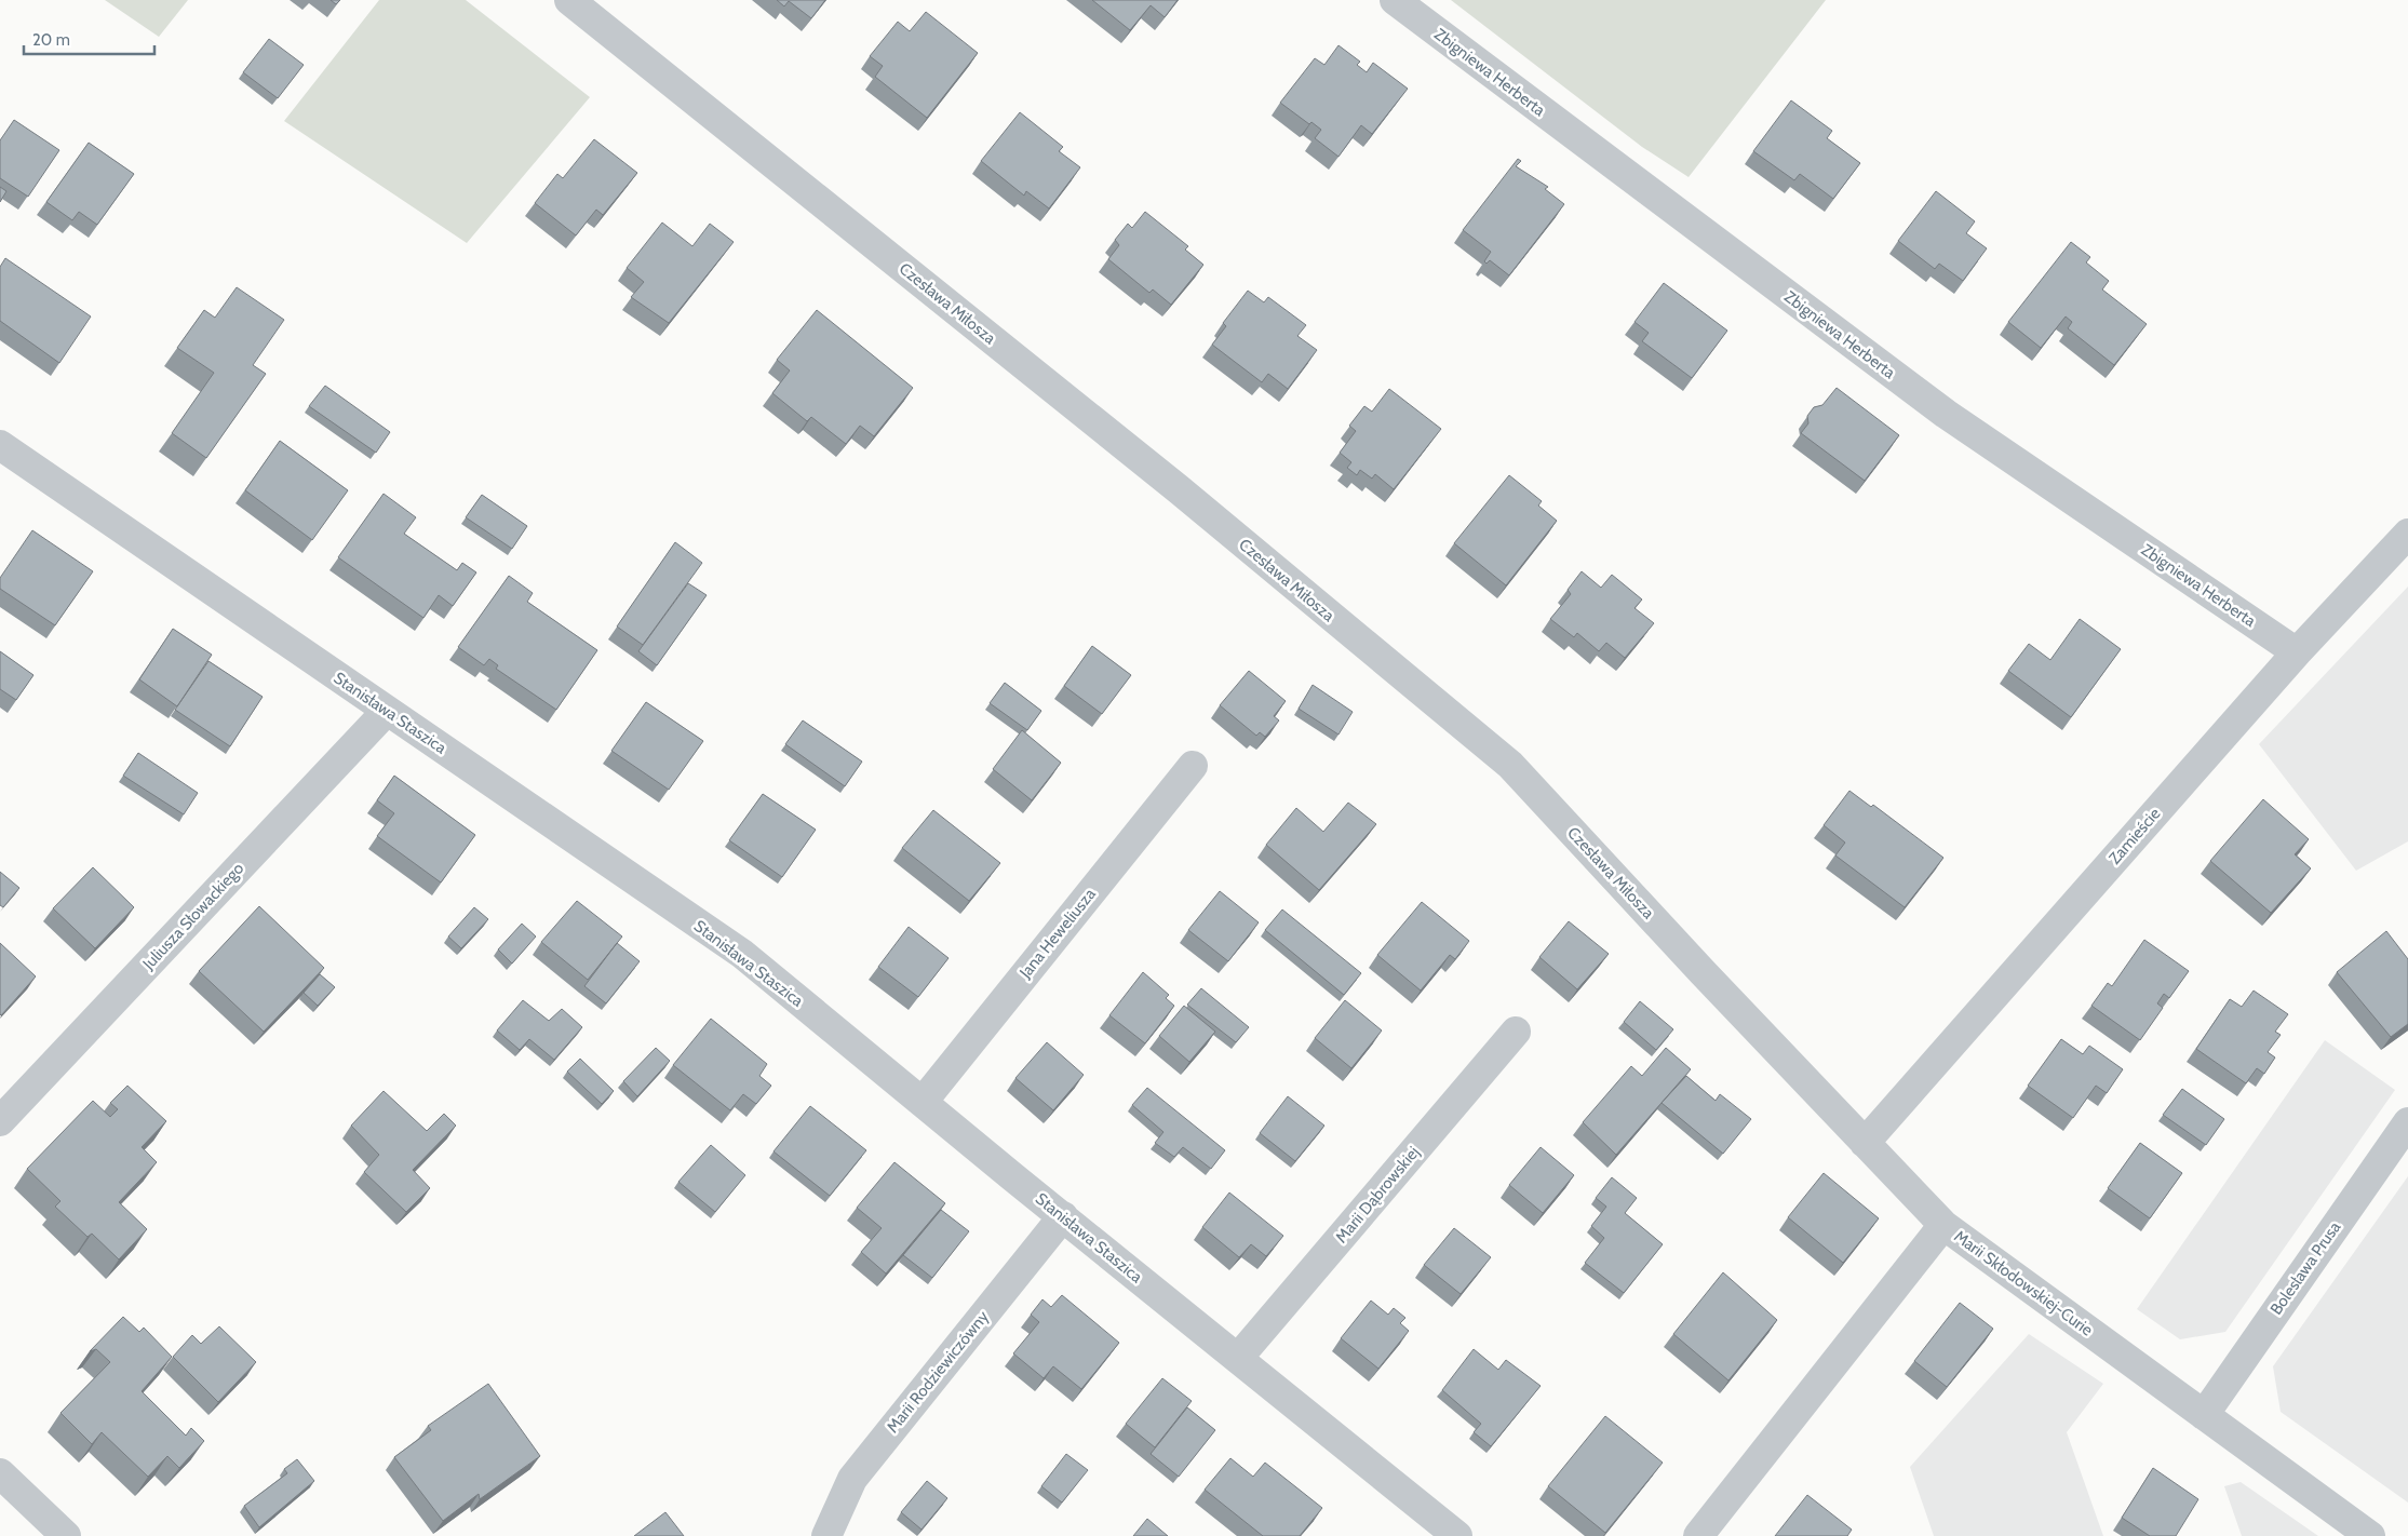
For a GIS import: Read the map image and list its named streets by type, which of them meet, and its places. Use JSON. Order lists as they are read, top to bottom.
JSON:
{
  "streets": {
    "street": [
      "Zbigniewa Herberta",
      "Czesława Miłosza",
      "Stanisława Staszica",
      "Zamieście",
      "Juliusza Słowackiego",
      "Jana Heweliusza",
      "Marii Dąbrowskiej",
      "Bolesława Prusa",
      "Marii Skłodowskiej-Curie",
      "Marii Rodziewiczówny"
    ]
  },
  "crossings": [
    ["Zbigniewa Herberta", "Zamieście"],
    ["Czesława Miłosza", "Zamieście"],
    ["Czesława Miłosza", "Marii Skłodowskiej-Curie"],
    ["Stanisława Staszica", "Juliusza Słowackiego"],
    ["Stanisława Staszica", "Jana Heweliusza"],
    ["Stanisława Staszica", "Marii Dąbrowskiej"],
    ["Stanisława Staszica", "Marii Rodziewiczówny"],
    ["Bolesława Prusa", "Marii Skłodowskiej-Curie"]
  ],
  "scale_bar": "20 m"
}
